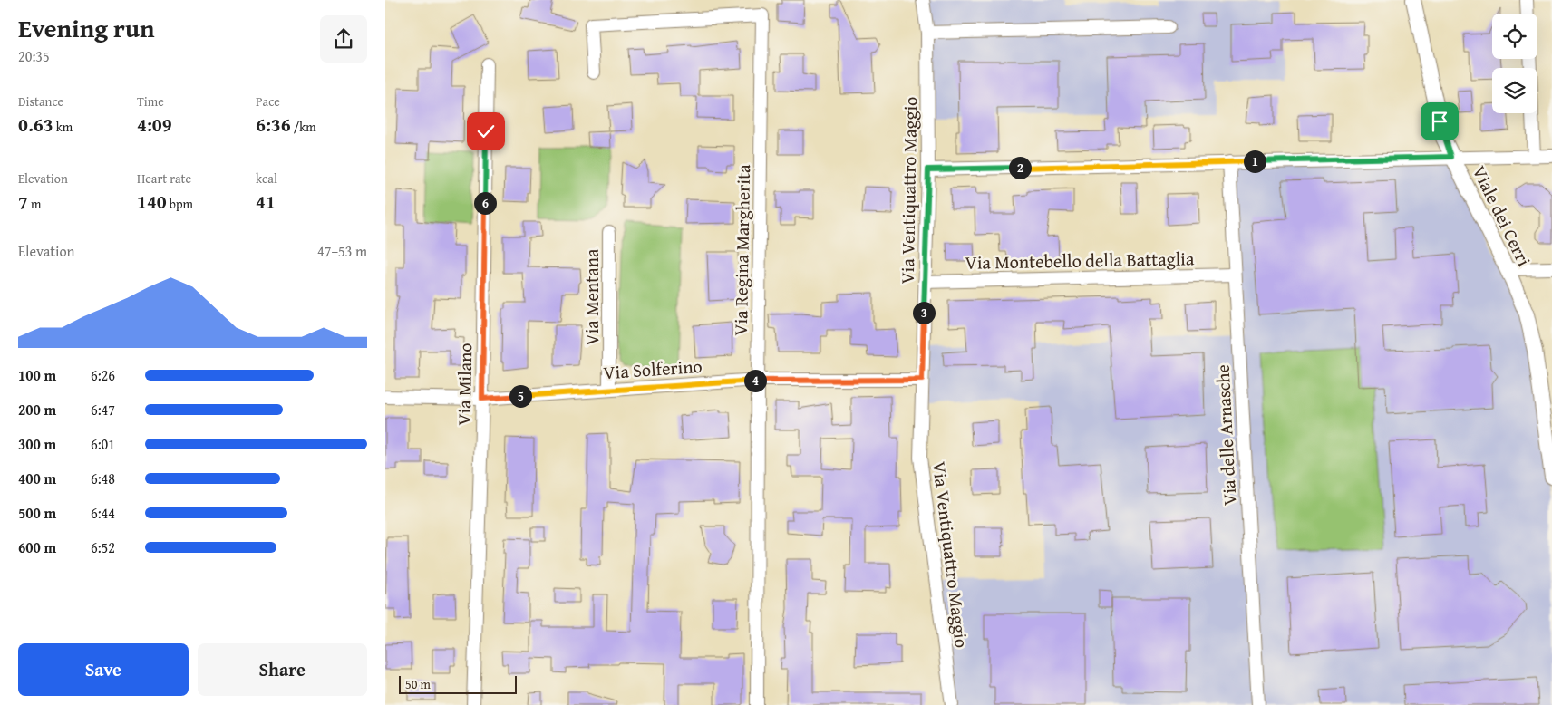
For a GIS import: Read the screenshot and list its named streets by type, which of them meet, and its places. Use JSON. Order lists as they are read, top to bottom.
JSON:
{
  "streets": {
    "street": [
      "Via Ventiquattro Maggio",
      "Viale dei Cerri",
      "Via Regina Margherita",
      "Via Montebello della Battaglia",
      "Via Mentana",
      "Via Solferino",
      "Via Milano",
      "Via delle Arnasche"
    ]
  },
  "crossings": [
    ["Via Ventiquattro Maggio", "Via Montebello della Battaglia"],
    ["Via Ventiquattro Maggio", "Via Solferino"],
    ["Via Regina Margherita", "Via Solferino"],
    ["Via Montebello della Battaglia", "Via delle Arnasche"],
    ["Via Mentana", "Via Solferino"],
    ["Via Solferino", "Via Milano"]
  ],
  "scale_bar": "50 m",
  "page": {
    "heading": ["Evening run", "20:35"],
    "stats": [
      ["Distance", "0.63 km"],
      ["Time", "4:09"],
      ["Pace", "6:36 /km"],
      ["Elevation", "7 m"],
      ["Heart rate", "140 bpm"],
      ["kcal", "41"]
    ],
    "pins": [
      "1",
      "2",
      "6",
      "3",
      "4",
      "5"
    ],
    "chart": ["Elevation", "47–53 m"],
    "list": [
      {
        "name": "100 m",
        "note": "6:26"
      },
      {
        "name": "200 m",
        "note": "6:47"
      },
      {
        "name": "300 m",
        "note": "6:01"
      },
      {
        "name": "400 m",
        "note": "6:48"
      },
      {
        "name": "500 m",
        "note": "6:44"
      },
      {
        "name": "600 m",
        "note": "6:52"
      }
    ],
    "buttons": ["Save", "Share"],
    "scale": "50 m"
  }
}
